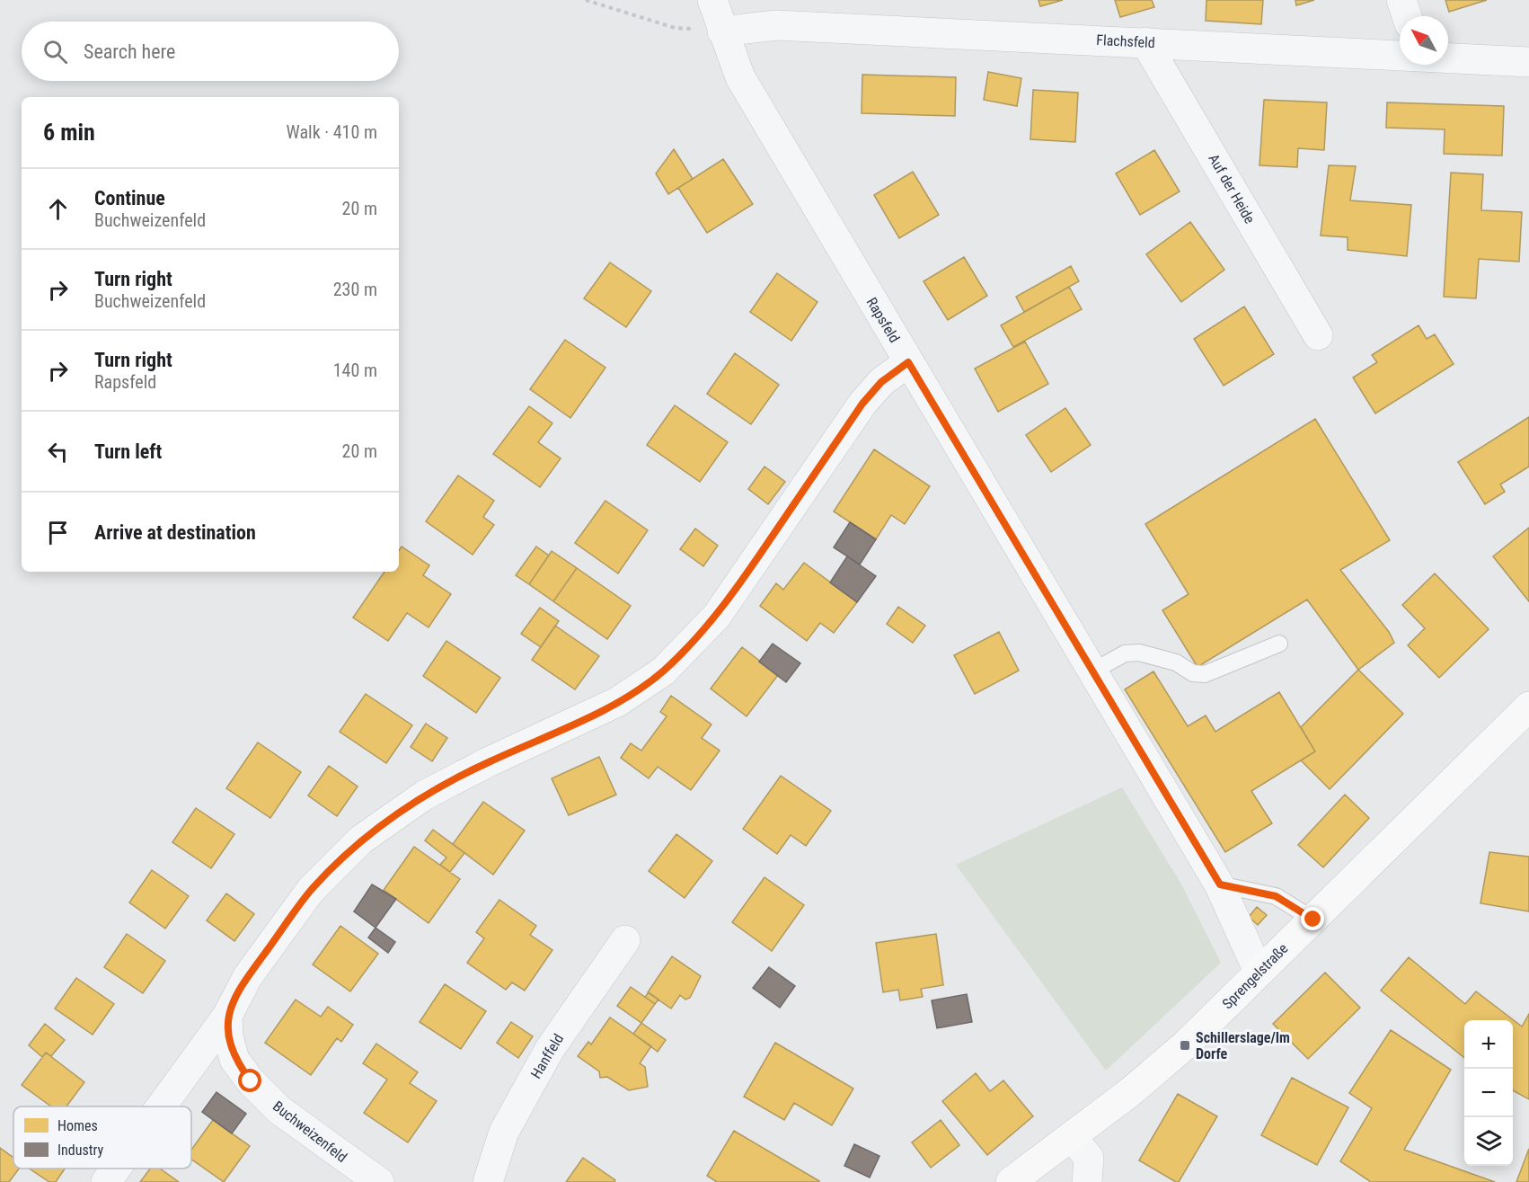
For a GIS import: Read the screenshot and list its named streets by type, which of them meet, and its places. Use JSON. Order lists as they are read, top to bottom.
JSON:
{
  "streets": {
    "main road": ["Sprengelstraße"],
    "street": [
      "Flachsfeld",
      "Auf der Heide",
      "Rapsfeld",
      "Hanffeld",
      "Buchweizenfeld"
    ]
  },
  "crossings": [
    ["Flachsfeld", "Auf der Heide"],
    ["Flachsfeld", "Rapsfeld"],
    ["Rapsfeld", "Sprengelstraße"]
  ],
  "places": {
    "transit": ["Schillerslage/Im Dorfe"]
  },
  "legend": ["Homes", "Industry"],
  "north": "top left",
  "page": {
    "search": "Search here",
    "heading": ["6 min", "Walk · 410 m"],
    "list": [
      ["Continue", "Buchweizenfeld", "20 m"],
      ["Turn right", "Buchweizenfeld", "230 m"],
      ["Turn right", "Rapsfeld", "140 m"],
      ["Turn left", "20 m"],
      "Arrive at destination"
    ],
    "map_buttons": ["+", "−"]
  }
}
